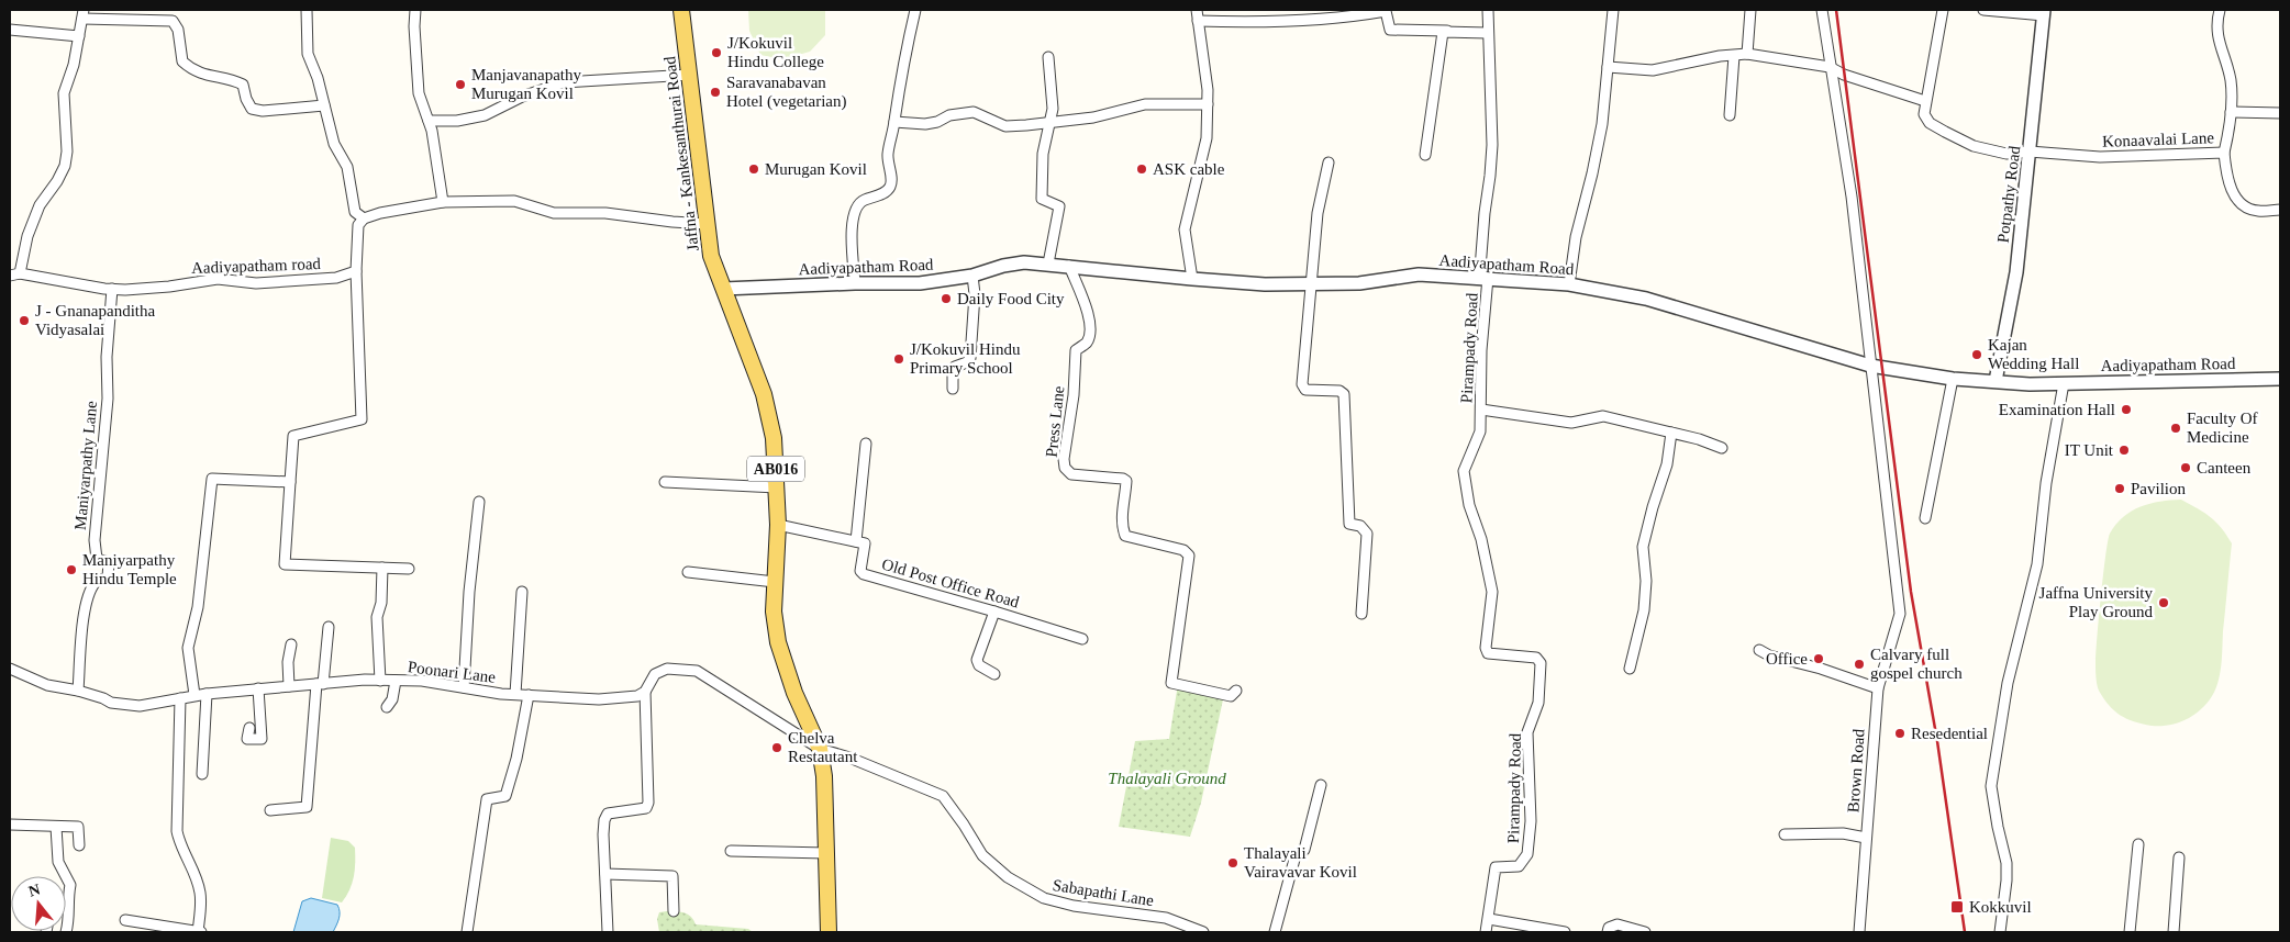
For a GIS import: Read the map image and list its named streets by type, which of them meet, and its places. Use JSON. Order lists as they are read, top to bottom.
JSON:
{
  "streets": {
    "main road": ["Jaffna - Kankesanthurai Road", "AB016"],
    "street": [
      "Konaavalai Lane",
      "Potpathy Road",
      "Aadiyapatham Road",
      "Aadiyapatham road",
      "Pirampady Road",
      "Press Lane",
      "Maniyarpathy Lane",
      "Old Post Office Road",
      "Poonari Lane",
      "Brown Road",
      "Sabapathi Lane"
    ]
  },
  "crossings": [
    ["Konaavalai Lane", "Potpathy Road"],
    ["Jaffna - Kankesanthurai Road", "Aadiyapatham Road"],
    ["Jaffna - Kankesanthurai Road", "Sabapathi Lane"],
    ["Potpathy Road", "Aadiyapatham Road"],
    ["Aadiyapatham Road", "Pirampady Road"],
    ["Aadiyapatham Road", "Press Lane"],
    ["Aadiyapatham Road", "Brown Road"],
    ["Aadiyapatham road", "Maniyarpathy Lane"],
    ["Maniyarpathy Lane", "Poonari Lane"]
  ],
  "parks": ["Thalayali Ground"],
  "places": {
    "other": [
      "J/Kokuvil Hindu College",
      "Manjavanapathy Murugan Kovil",
      "Saravanabavan Hotel (vegetarian)",
      "Murugan Kovil",
      "ASK cable",
      "Daily Food City",
      "J - Gnanapanditha Vidyasalai",
      "Kajan Wedding Hall",
      "J/Kokuvil Hindu Primary School",
      "Examination Hall",
      "Faculty Of Medicine",
      "IT Unit",
      "Canteen",
      "Pavilion",
      "Maniyarpathy Hindu Temple",
      "Jaffna University Play Ground",
      "Office",
      "Calvary full gospel church",
      "Resedential",
      "Chelva Restautant",
      "Thalayali Vairavavar Kovil"
    ],
    "transit": ["Kokkuvil"]
  },
  "north": "top"
}
